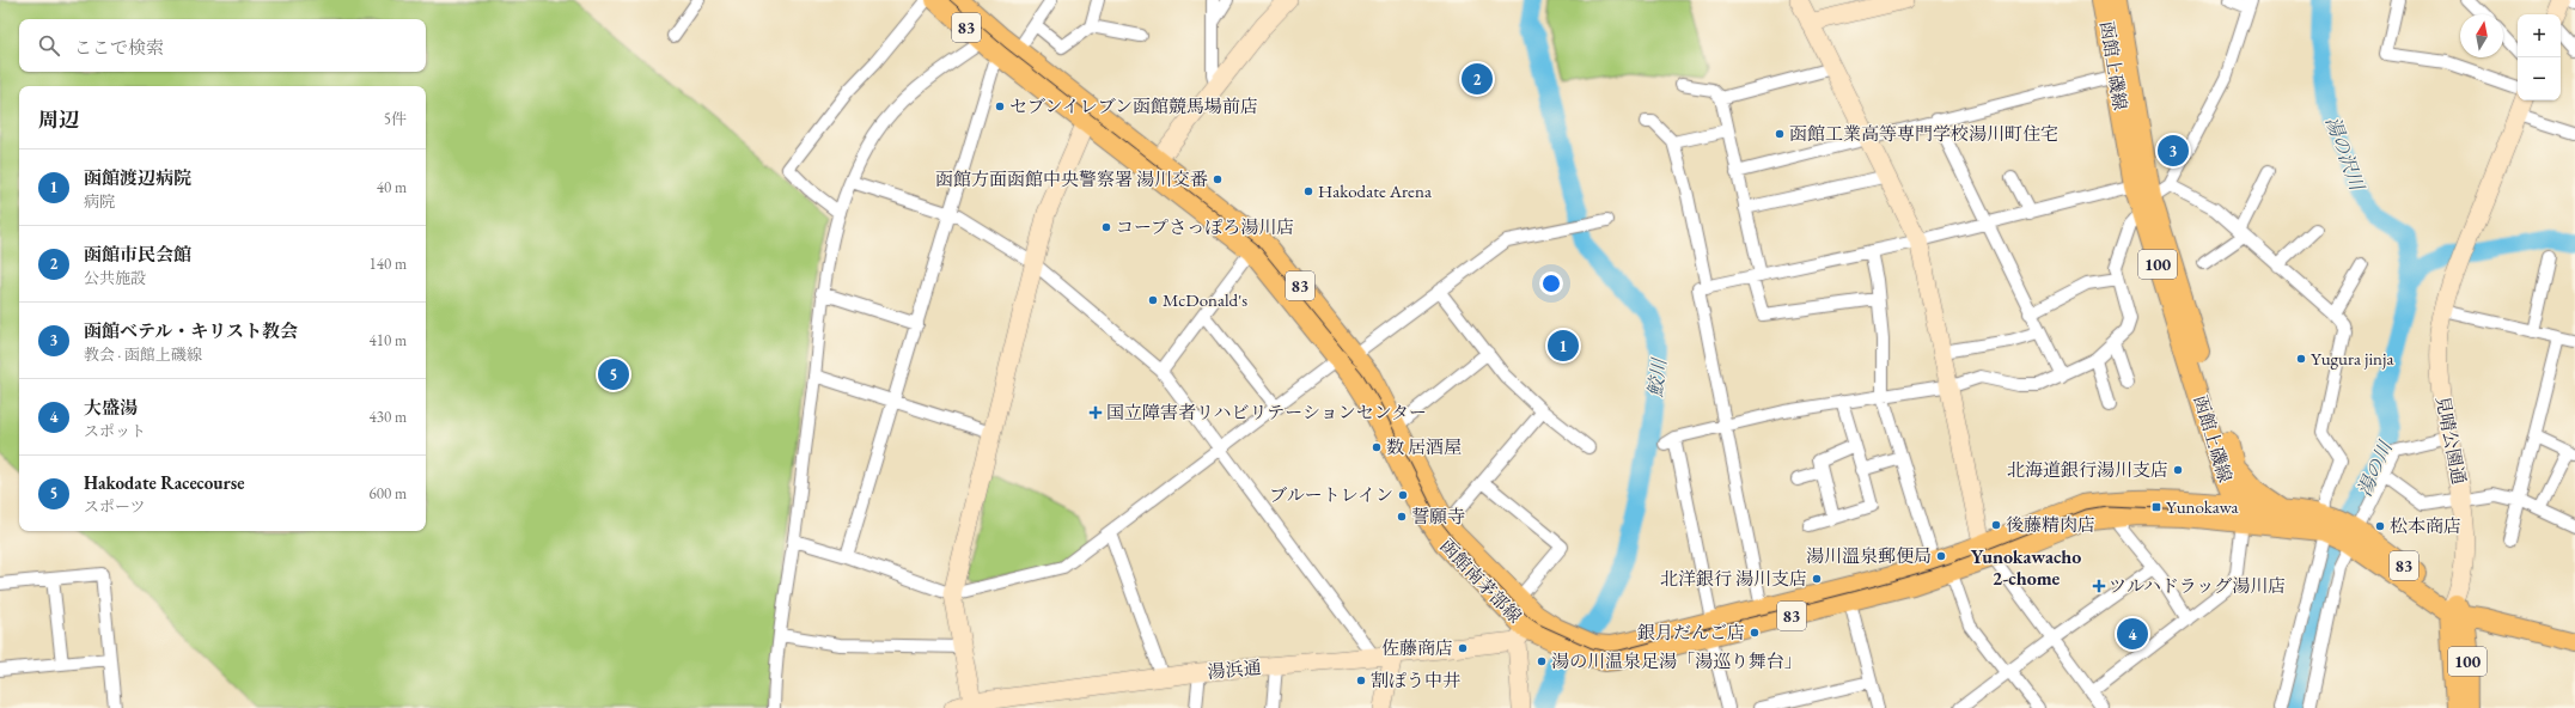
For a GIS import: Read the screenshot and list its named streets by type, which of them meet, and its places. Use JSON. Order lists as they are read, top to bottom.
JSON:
{
  "streets": {
    "main road": [
      "83",
      "函館上磯線",
      "100",
      "函館南茅部線"
    ],
    "street": ["見晴公園通", "湯浜通"]
  },
  "crossings": [
    ["83", "函館上磯線"],
    ["83", "100"],
    ["83", "見晴公園通"],
    ["83", "函館南茅部線"],
    ["83", "湯浜通"],
    ["100", "見晴公園通"],
    ["函館南茅部線", "湯浜通"]
  ],
  "districts": ["Yunokawacho 2-chome"],
  "water": ["湯の沢川", "鮫川", "湯の川"],
  "places": {
    "other": [
      "セブンイレブン函館競馬場前店",
      "函館工業高等専門学校湯川町住宅",
      "函館方面函館中央警察署 湯川交番",
      "Hakodate Arena",
      "コープさっぽろ湯川店",
      "McDonald's",
      "Yugura jinja",
      "数 居酒屋",
      "北海道銀行湯川支店",
      "ブルートレイン",
      "誓願寺",
      "後藤精肉店",
      "松本商店",
      "湯川溫泉郵便局",
      "北洋銀行 湯川支店",
      "銀月だんご店",
      "佐藤商店",
      "湯の川温泉足湯「湯巡り舞台」",
      "割ぽう中井"
    ],
    "health": ["国立障害者リハビリテーションセンター", "ツルハドラッグ湯川店"],
    "transit": ["Yunokawa"]
  },
  "north": "top",
  "page": {
    "map_buttons": ["+", "−"],
    "search": "ここで検索",
    "pins": [
      "2",
      "3",
      "1",
      "5",
      "4"
    ],
    "heading": ["周辺", "5件"],
    "list": [
      {
        "mark": "1",
        "name": "函館渡辺病院",
        "note": "病院",
        "value": "40 m"
      },
      {
        "mark": "2",
        "name": "函館市民会館",
        "note": "公共施設",
        "value": "140 m"
      },
      {
        "mark": "3",
        "name": "函館ベテル・キリスト教会",
        "note": "教会 · 函館上磯線",
        "value": "410 m"
      },
      {
        "mark": "4",
        "name": "大盛湯",
        "note": "スポット",
        "value": "430 m"
      },
      {
        "mark": "5",
        "name": "Hakodate Racecourse",
        "note": "スポーツ",
        "value": "600 m"
      }
    ]
  }
}
